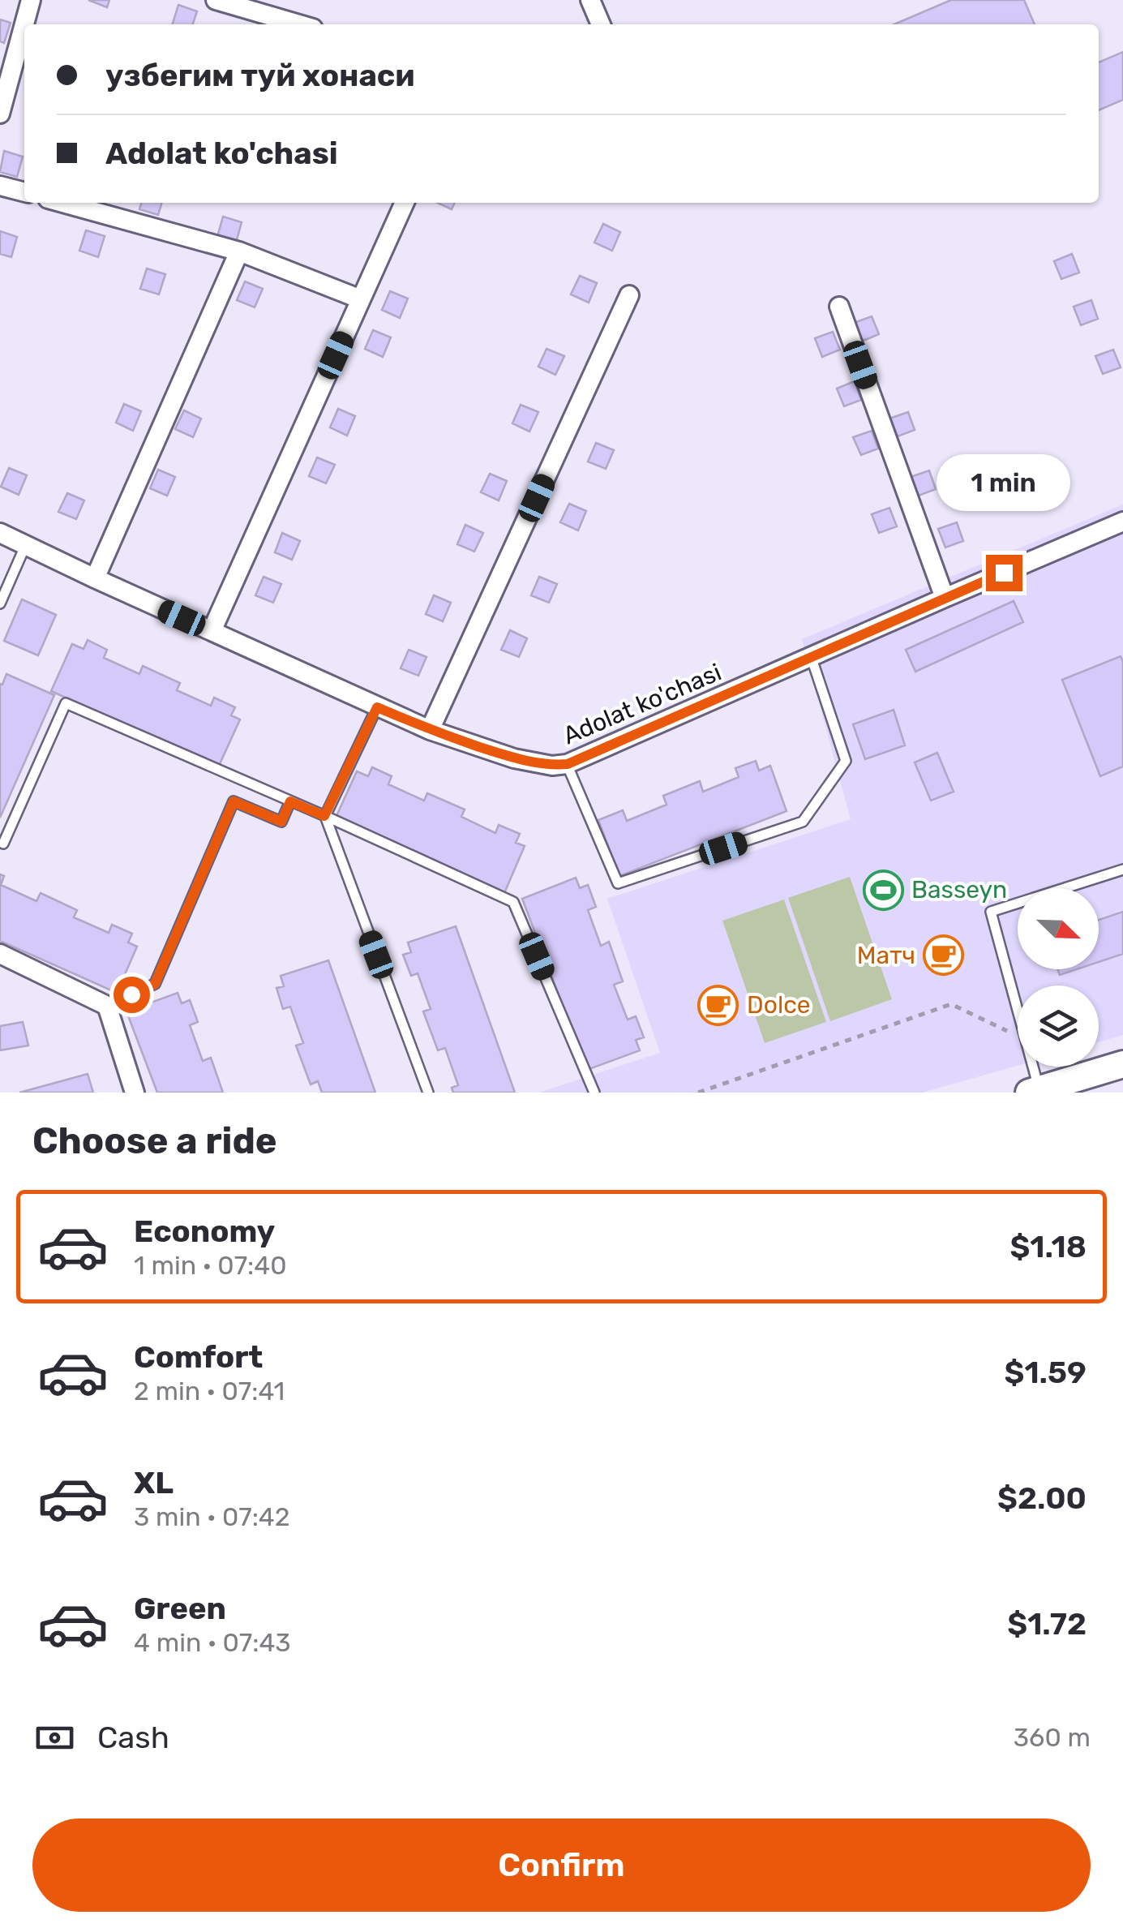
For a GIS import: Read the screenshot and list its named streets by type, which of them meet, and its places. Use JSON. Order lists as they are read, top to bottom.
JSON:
{
  "streets": {
    "street": ["Adolat ko'chasi"]
  },
  "places": {
    "sports": ["Basseyn"],
    "cafe": ["Матч", "Dolce"]
  },
  "north": "bottom right",
  "page": {
    "banner": ["узбегим туй хонаси", "Adolat ko'chasi"],
    "bubble": "1 min",
    "heading": "Choose a ride",
    "list": [
      {
        "name": "Economy",
        "note": "1 min · 07:40",
        "value": "$1.18"
      },
      {
        "name": "Comfort",
        "note": "2 min · 07:41",
        "value": "$1.59"
      },
      {
        "name": "XL",
        "note": "3 min · 07:42",
        "value": "$2.00"
      },
      {
        "name": "Green",
        "note": "4 min · 07:43",
        "value": "$1.72"
      }
    ],
    "pay": ["Cash", "360 m"],
    "buttons": "Confirm"
  }
}
